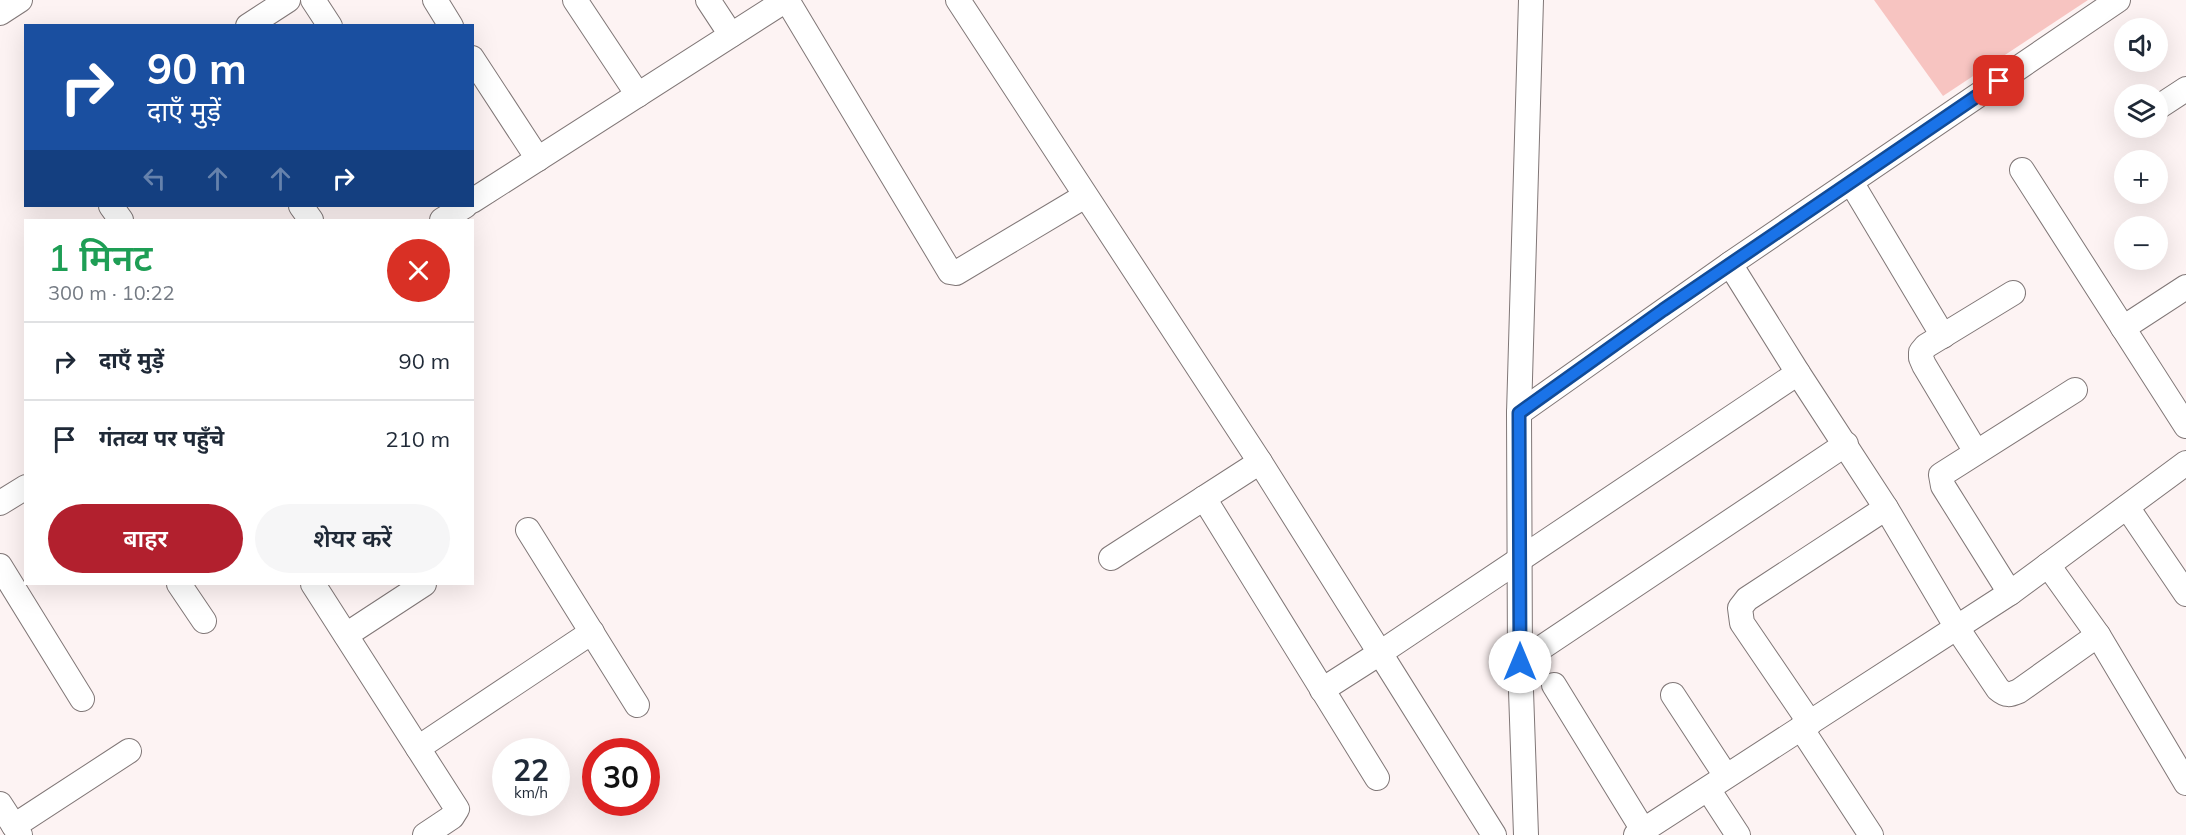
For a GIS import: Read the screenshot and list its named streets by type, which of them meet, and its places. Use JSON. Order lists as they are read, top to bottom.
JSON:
{
  "page": {
    "map_buttons": ["+", "−"],
    "turn": ["90 m", "दाएँ मुड़ें"],
    "heading": ["1 मिनट", "300 m · 10:22"],
    "list": [
      {
        "name": "दाएँ मुड़ें",
        "value": "90 m"
      },
      {
        "name": "गंतव्य पर पहुँचे",
        "value": "210 m"
      }
    ],
    "buttons": ["बाहर", "शेयर करें"],
    "speed": "22 km/h",
    "limit": "30"
  }
}
